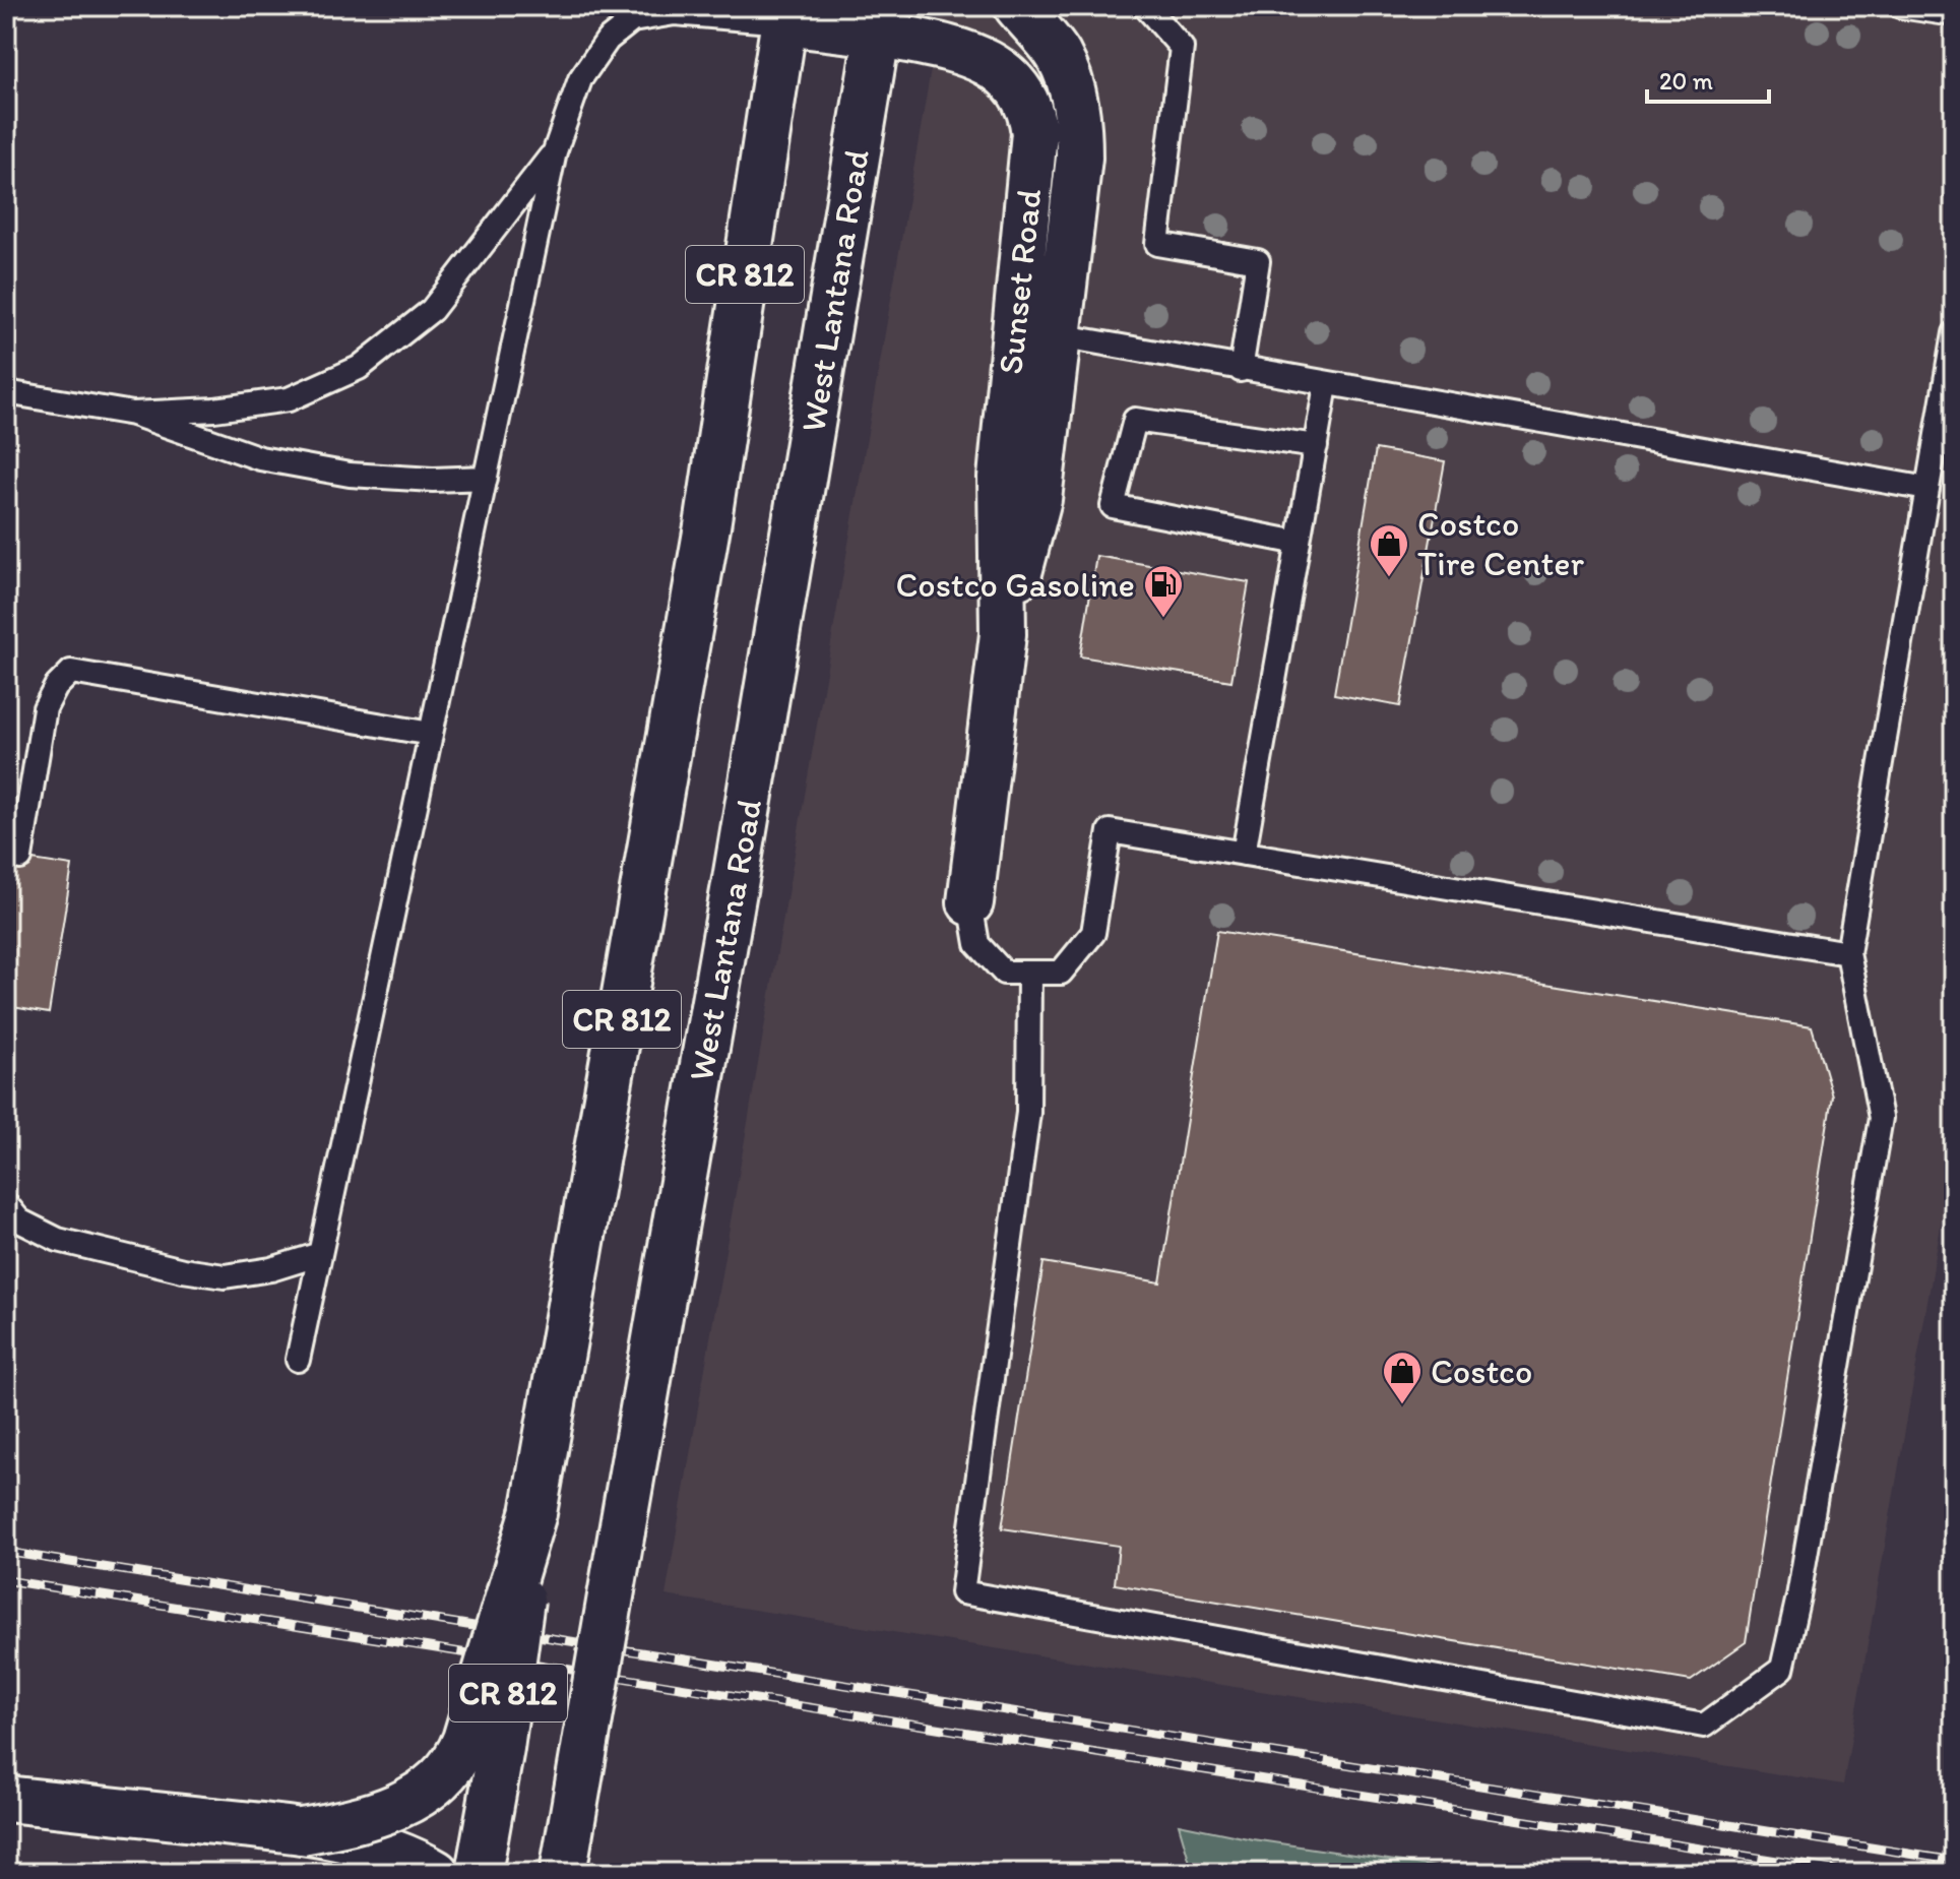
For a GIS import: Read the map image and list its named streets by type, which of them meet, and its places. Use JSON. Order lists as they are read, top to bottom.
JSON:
{
  "streets": {
    "main road": ["CR 812", "Sunset Road", "West Lantana Road"]
  },
  "crossings": [
    ["CR 812", "Sunset Road"],
    ["Sunset Road", "West Lantana Road"]
  ],
  "places": {
    "shop": ["Costco Tire Center", "Costco"],
    "fuel station": ["Costco Gasoline"]
  },
  "scale_bar": "20 m"
}
